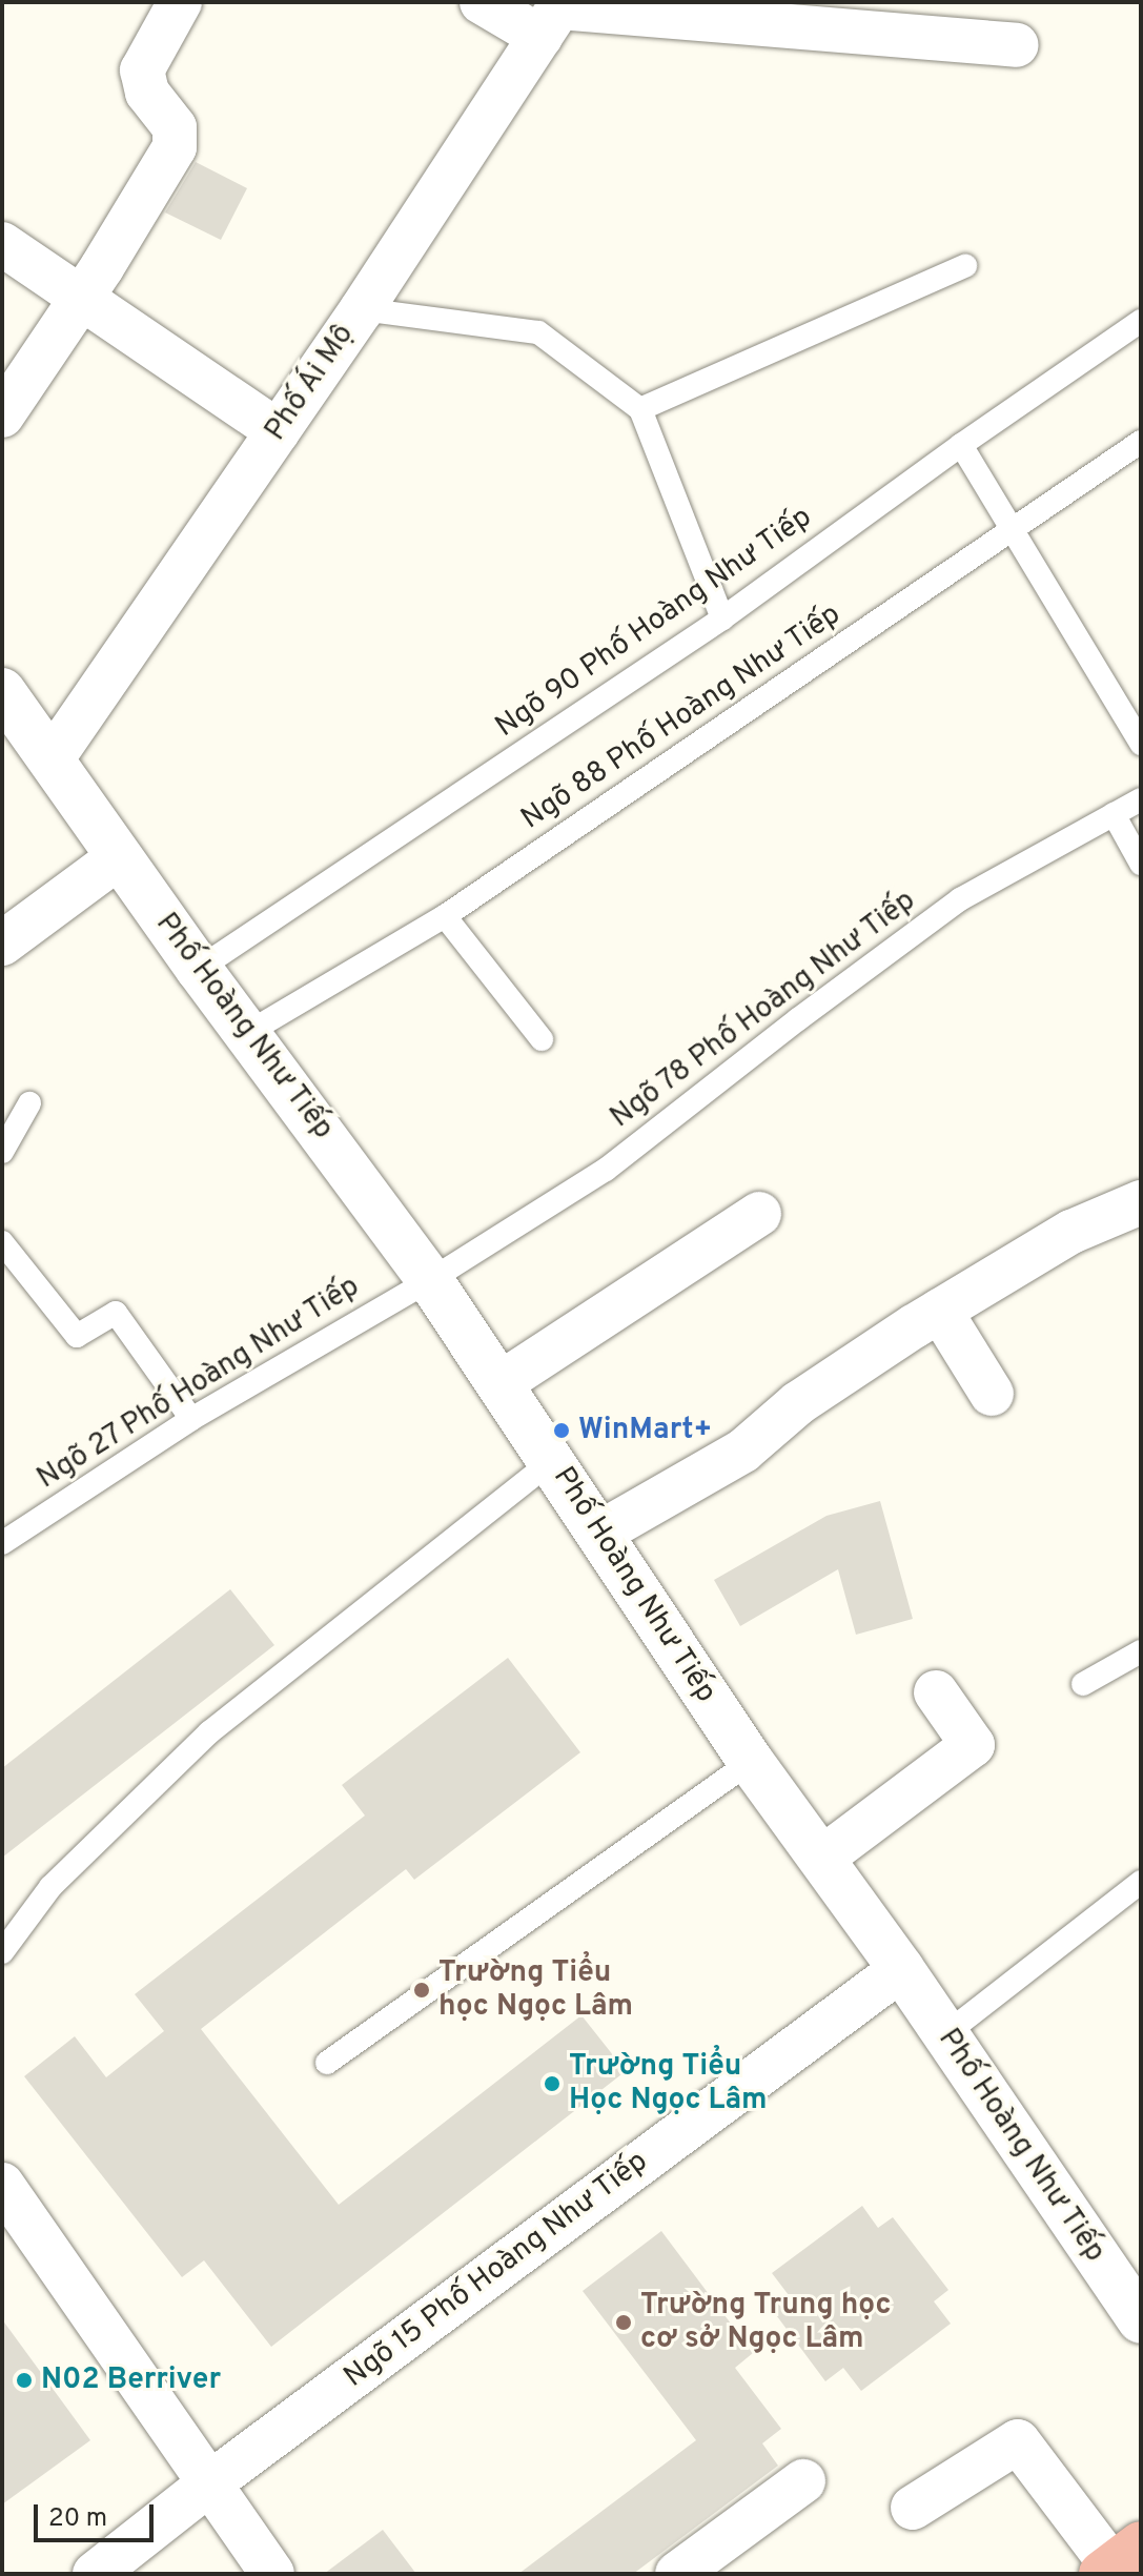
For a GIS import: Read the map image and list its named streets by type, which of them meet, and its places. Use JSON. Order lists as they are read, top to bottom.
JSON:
{
  "streets": {
    "street": ["Phố Ái Mộ", "Phố Hoàng Như Tiếp", "Ngõ 15 Phố Hoàng Như Tiếp"],
    "lane": [
      "Ngõ 90 Phố Hoàng Như Tiếp",
      "Ngõ 88 Phố Hoàng Như Tiếp",
      "Ngõ 78 Phố Hoàng Như Tiếp",
      "Ngõ 27 Phố Hoàng Như Tiếp"
    ]
  },
  "crossings": [
    ["Phố Ái Mộ", "Phố Hoàng Như Tiếp"],
    ["Ngõ 90 Phố Hoàng Như Tiếp", "Phố Hoàng Như Tiếp"],
    ["Ngõ 88 Phố Hoàng Như Tiếp", "Phố Hoàng Như Tiếp"],
    ["Ngõ 78 Phố Hoàng Như Tiếp", "Phố Hoàng Như Tiếp"],
    ["Ngõ 78 Phố Hoàng Như Tiếp", "Ngõ 27 Phố Hoàng Như Tiếp"],
    ["Phố Hoàng Như Tiếp", "Ngõ 27 Phố Hoàng Như Tiếp"],
    ["Phố Hoàng Như Tiếp", "Ngõ 15 Phố Hoàng Như Tiếp"]
  ],
  "places": [
    "WinMart+",
    "Trường Tiểu học Ngọc Lâm",
    "Trường Tiểu Học Ngọc Lâm",
    "Trường Trung học cơ sở Ngọc Lâm",
    "N02 Berriver"
  ],
  "scale_bar": "20 m"
}
